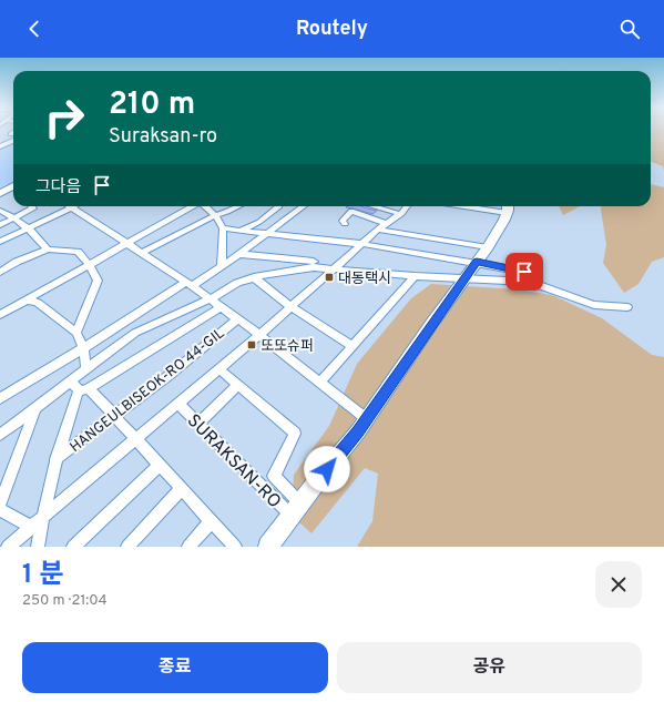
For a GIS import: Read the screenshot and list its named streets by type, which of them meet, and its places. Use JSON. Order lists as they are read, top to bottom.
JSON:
{
  "streets": {
    "street": ["HANGEULBISEOK-RO 44-GIL", "SURAKSAN-RO"]
  },
  "crossings": [
    ["HANGEULBISEOK-RO 44-GIL", "SURAKSAN-RO"]
  ],
  "places": {
    "transit": ["대동택시", "또또슈퍼"]
  },
  "page": {
    "header": "Routely",
    "turn": ["210 m", "Suraksan-ro"],
    "then": "그다음",
    "heading": ["1 분", "250 m · 21:04"],
    "buttons": ["종료", "공유"]
  }
}
